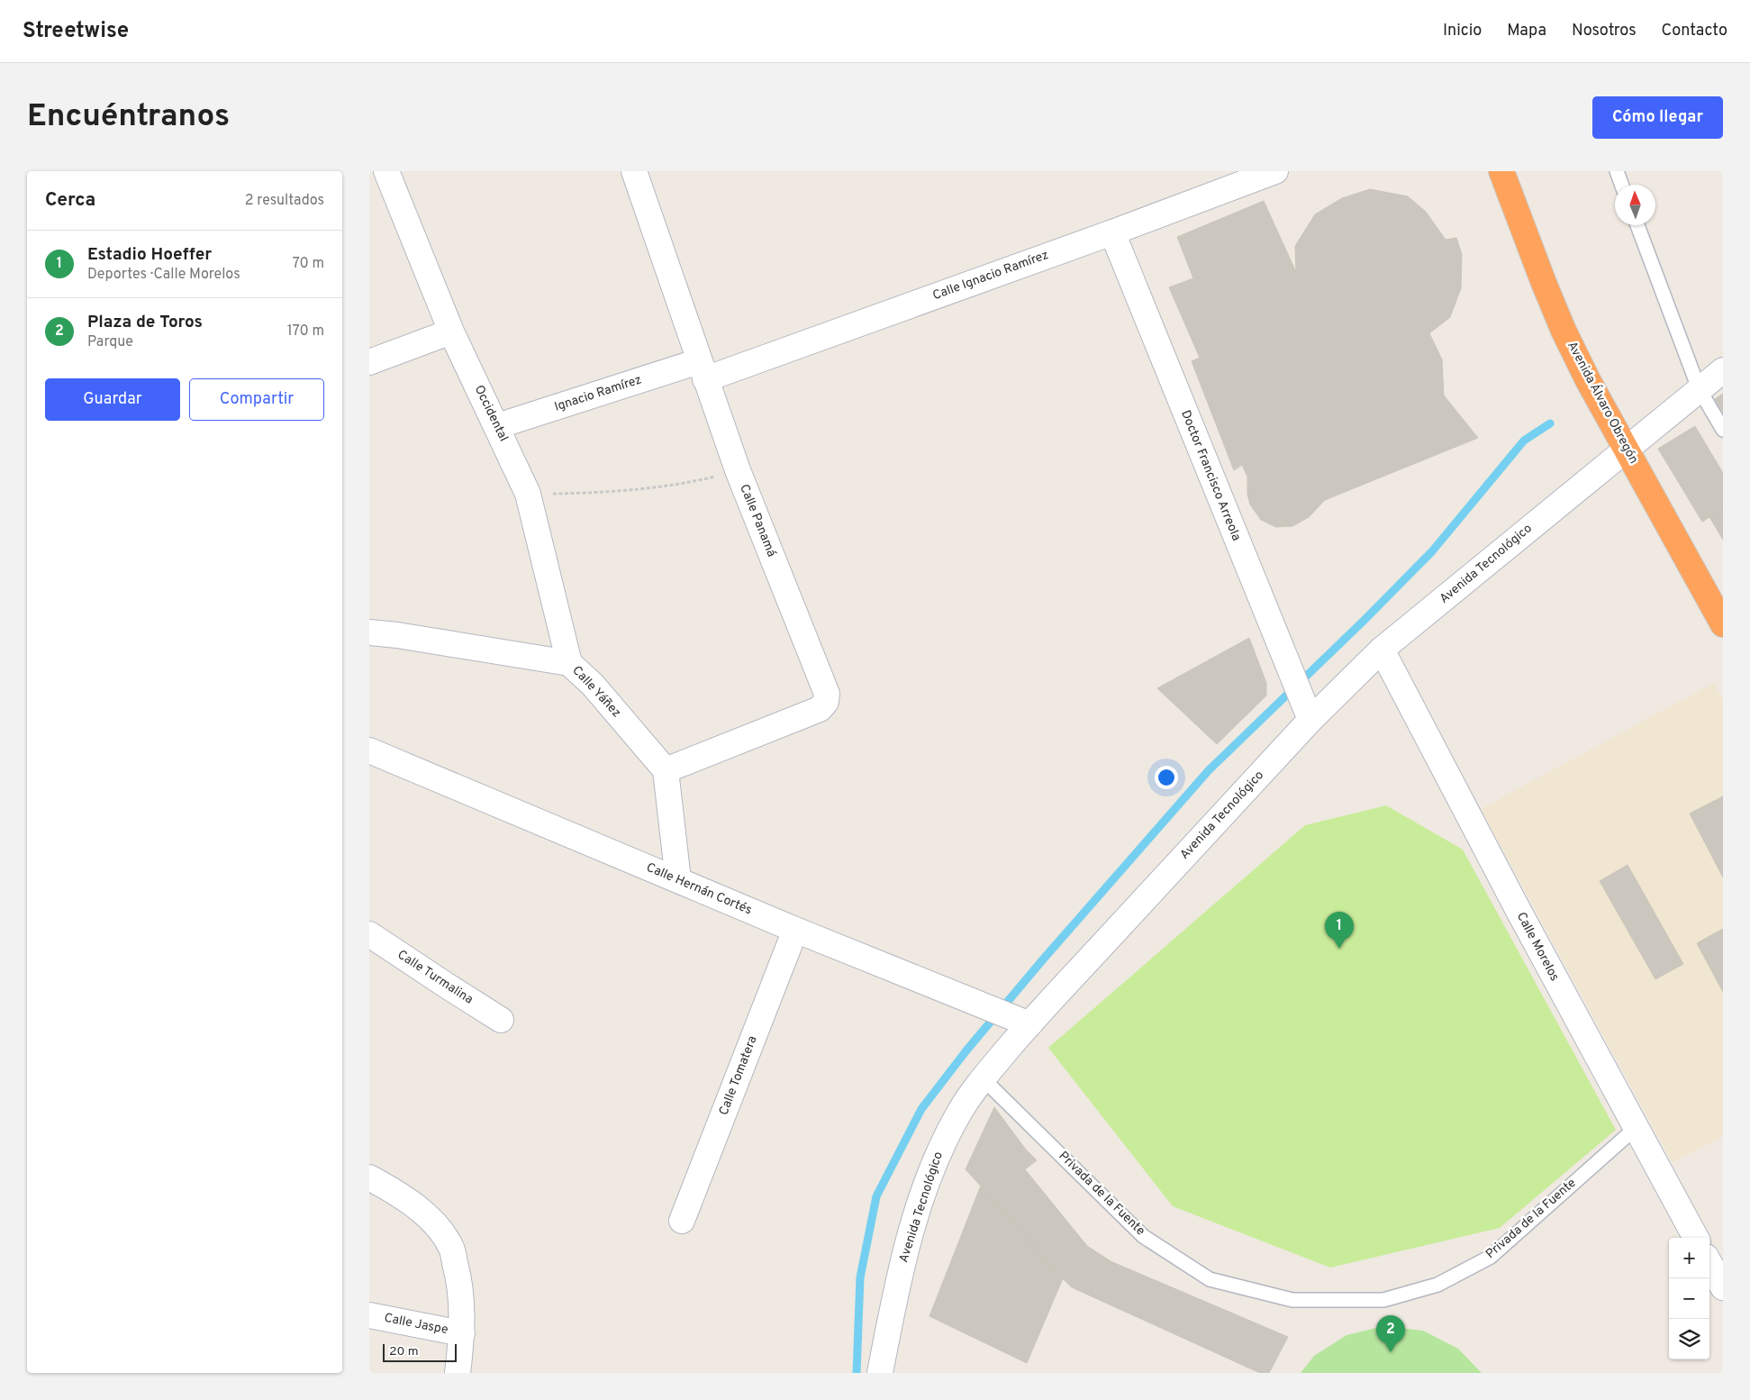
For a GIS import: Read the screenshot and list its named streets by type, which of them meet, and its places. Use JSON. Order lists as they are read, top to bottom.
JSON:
{
  "streets": {
    "highway": ["Avenida Álvaro Obregón"],
    "street": [
      "Calle Ignacio Ramírez",
      "Ignacio Ramírez",
      "Occidental",
      "Doctor Francisco Arreola",
      "Calle Panamá",
      "Avenida Tecnológico",
      "Calle Yáñez",
      "Calle Hernán Cortés",
      "Calle Morelos",
      "Calle Turmalina",
      "Calle Tomatera",
      "Calle Jaspe"
    ],
    "lane": ["Privada de la Fuente"]
  },
  "crossings": [
    ["Calle Ignacio Ramírez", "Ignacio Ramírez"],
    ["Calle Ignacio Ramírez", "Doctor Francisco Arreola"],
    ["Calle Ignacio Ramírez", "Calle Panamá"],
    ["Ignacio Ramírez", "Occidental"],
    ["Ignacio Ramírez", "Calle Panamá"],
    ["Avenida Álvaro Obregón", "Avenida Tecnológico"],
    ["Occidental", "Calle Yáñez"],
    ["Doctor Francisco Arreola", "Avenida Tecnológico"],
    ["Calle Panamá", "Calle Yáñez"],
    ["Avenida Tecnológico", "Calle Hernán Cortés"],
    ["Avenida Tecnológico", "Calle Morelos"],
    ["Avenida Tecnológico", "Privada de la Fuente"],
    ["Calle Hernán Cortés", "Calle Tomatera"],
    ["Calle Morelos", "Privada de la Fuente"]
  ],
  "scale_bar": "20 m",
  "north": "top",
  "page": {
    "header": "Streetwise",
    "nav": [
      "Inicio",
      "Mapa",
      "Nosotros",
      "Contacto"
    ],
    "buttons": [
      "Cómo llegar",
      ["Guardar", "Compartir"]
    ],
    "title": "Encuéntranos",
    "heading": ["Cerca", "2 resultados"],
    "list": [
      {
        "mark": "1",
        "name": "Estadio Hoeffer",
        "note": "Deportes · Calle Morelos",
        "value": "70 m"
      },
      {
        "mark": "2",
        "name": "Plaza de Toros",
        "note": "Parque",
        "value": "170 m"
      }
    ],
    "pins": ["1", "2"],
    "map_buttons": ["+", "−"],
    "scale": "20 m"
  }
}
